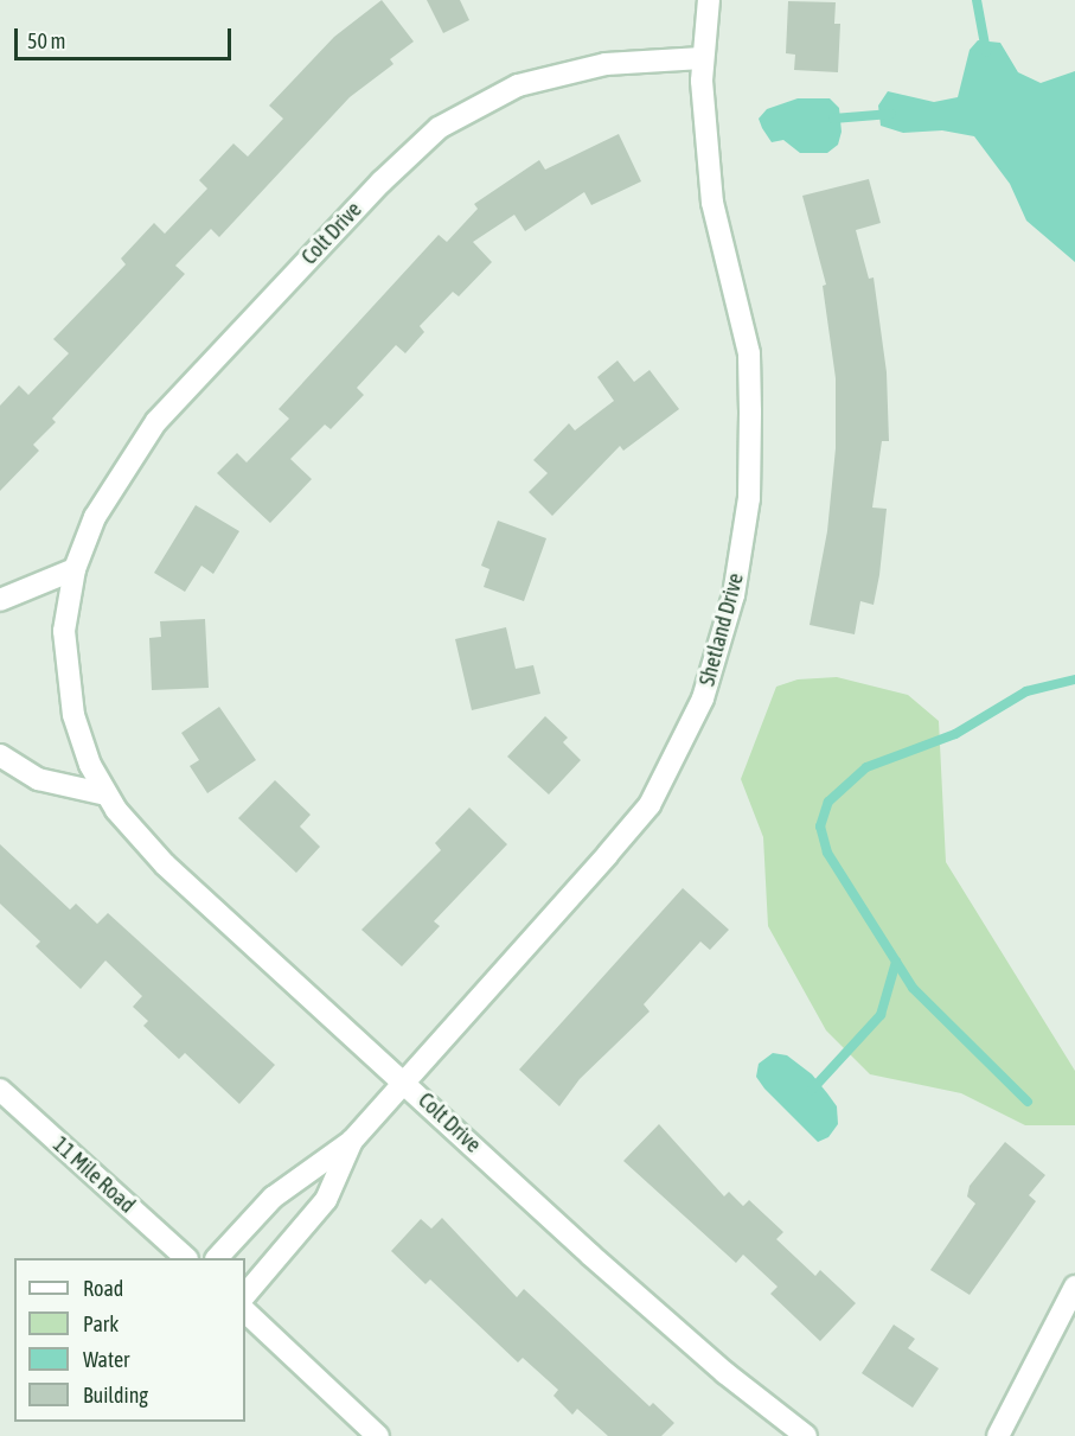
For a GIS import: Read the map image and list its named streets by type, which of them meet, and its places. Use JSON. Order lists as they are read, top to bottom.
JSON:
{
  "streets": {
    "street": ["Colt Drive", "Shetland Drive", "11 Mile Road"]
  },
  "crossings": [
    ["Colt Drive", "Shetland Drive"]
  ],
  "legend": [
    "Road",
    "Park",
    "Water",
    "Building"
  ],
  "scale_bar": "50 m"
}
